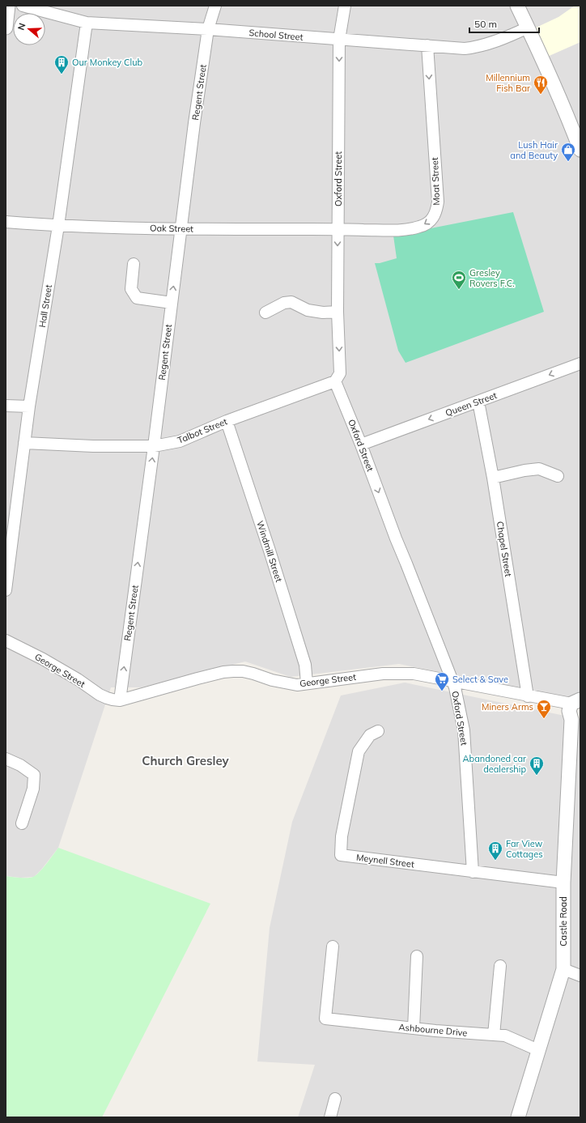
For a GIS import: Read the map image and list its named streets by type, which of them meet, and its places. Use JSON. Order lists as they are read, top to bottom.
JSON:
{
  "streets": {
    "street": [
      "School Street",
      "Regent Street",
      "Oxford Street",
      "Moat Street",
      "Oak Street",
      "Hall Street",
      "Queen Street",
      "Talbot Street",
      "Chapel Street",
      "Windmill Street",
      "George Street",
      "Meynell Street",
      "Castle Road",
      "Ashbourne Drive"
    ]
  },
  "crossings": [
    ["School Street", "Regent Street"],
    ["School Street", "Oxford Street"],
    ["School Street", "Moat Street"],
    ["School Street", "Hall Street"],
    ["Regent Street", "Oak Street"],
    ["Regent Street", "Talbot Street"],
    ["Regent Street", "George Street"],
    ["Oxford Street", "Moat Street"],
    ["Oxford Street", "Oak Street"],
    ["Oxford Street", "Queen Street"],
    ["Oxford Street", "Talbot Street"],
    ["Oxford Street", "George Street"],
    ["Oxford Street", "Meynell Street"],
    ["Moat Street", "Oak Street"],
    ["Oak Street", "Hall Street"],
    ["Hall Street", "Talbot Street"],
    ["Queen Street", "Chapel Street"],
    ["Talbot Street", "Windmill Street"],
    ["Chapel Street", "George Street"],
    ["Windmill Street", "George Street"],
    ["George Street", "Castle Road"],
    ["Meynell Street", "Castle Road"],
    ["Castle Road", "Ashbourne Drive"]
  ],
  "one_way": ["Regent Street", "Oxford Street", "Queen Street"],
  "districts": ["Church Gresley"],
  "places": {
    "building": ["Our Monkey Club", "Abandoned car dealership", "Far View Cottages"],
    "restaurant": ["Millennium Fish Bar"],
    "shop": ["Lush Hair and Beauty"],
    "sports": ["Gresley Rovers F.C."],
    "supermarket": ["Select & Save"],
    "bar": ["Miners Arms"]
  },
  "scale_bar": "50 m",
  "north": "left"
}
